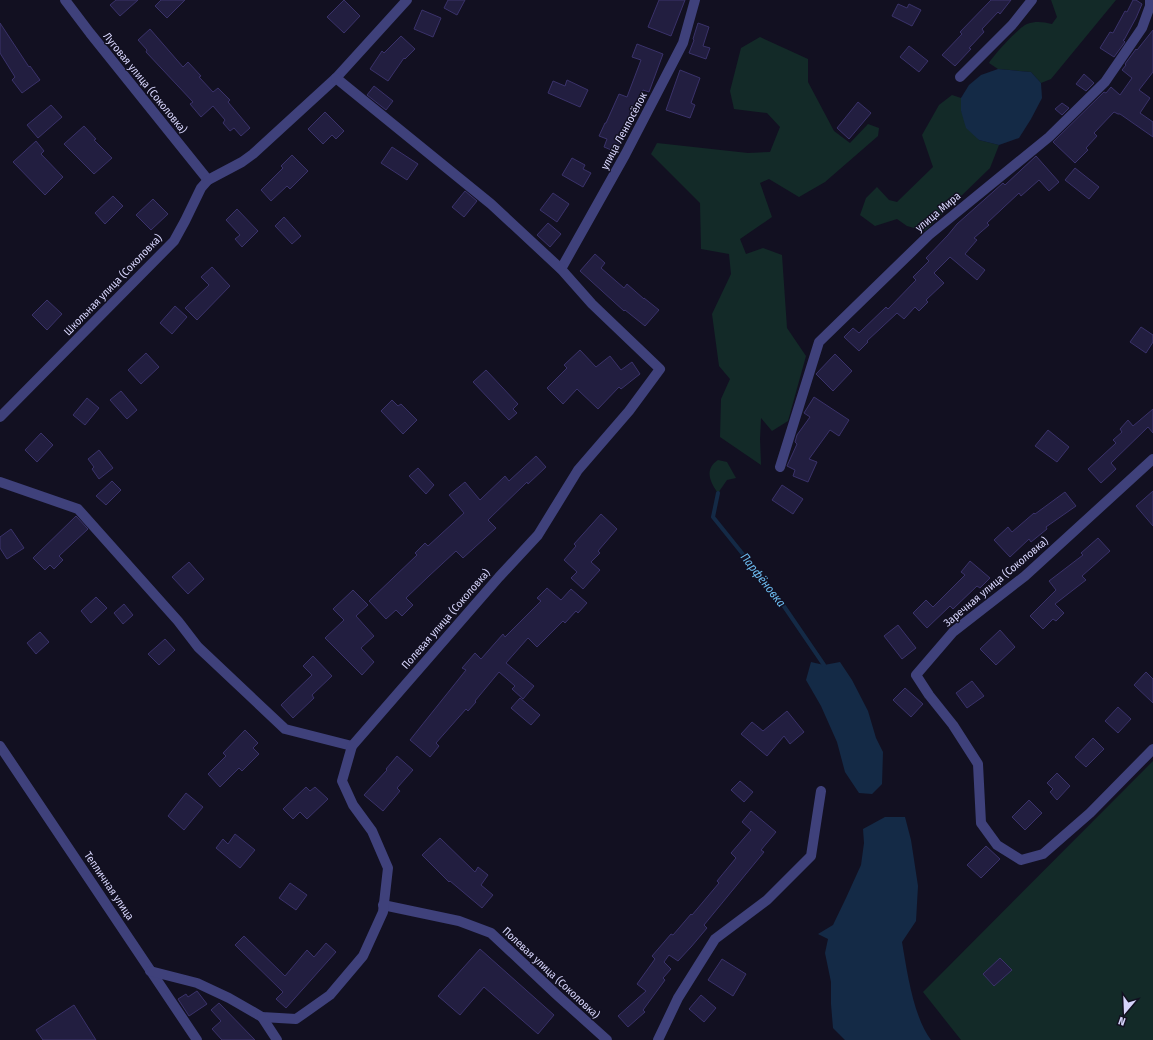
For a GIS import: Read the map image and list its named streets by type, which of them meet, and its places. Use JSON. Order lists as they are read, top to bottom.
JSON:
{
  "streets": {
    "street": [
      "Луговая улица (Соколовка)",
      "улица Ленпосёлок",
      "улица Мира",
      "Школьная улица (Соколовка)",
      "Заречная улица (Соколовка)",
      "Полевая улица (Соколовка)",
      "Тепличная улица"
    ]
  },
  "crossings": [
    ["Луговая улица (Соколовка)", "Школьная улица (Соколовка)"],
    ["улица Ленпосёлок", "Полевая улица (Соколовка)"],
    ["Полевая улица (Соколовка)", "Тепличная улица"]
  ],
  "water": ["Парфёновка"],
  "north": "bottom"
}
